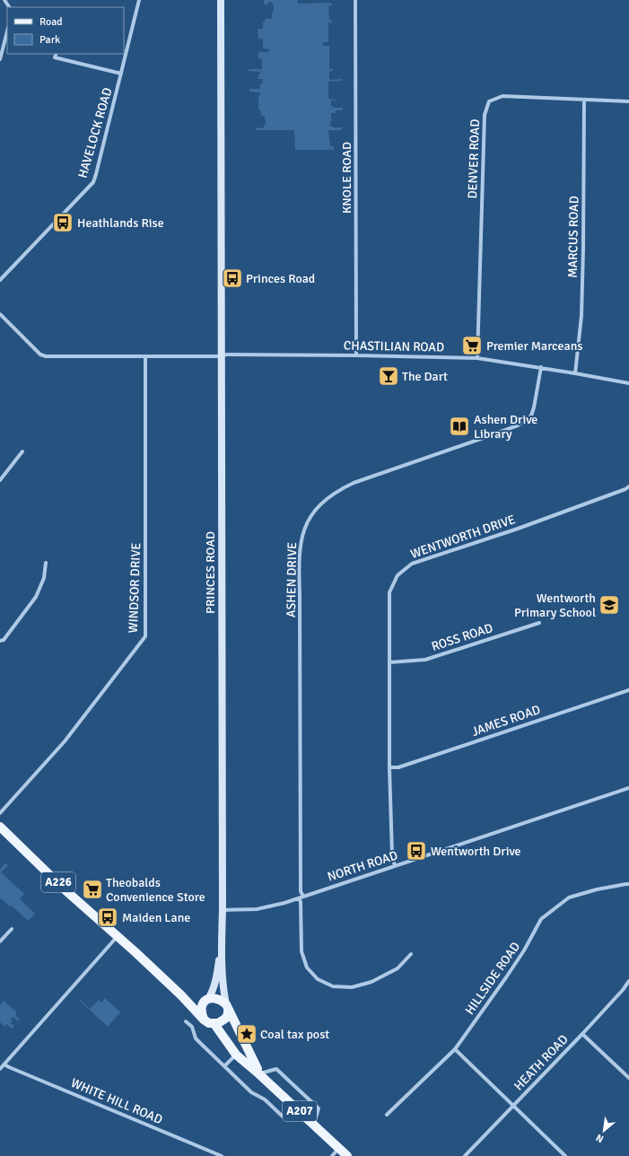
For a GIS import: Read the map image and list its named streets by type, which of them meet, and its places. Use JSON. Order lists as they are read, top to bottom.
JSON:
{
  "streets": {
    "main road": ["PRINCES ROAD", "A226", "A207"],
    "street": [
      "HAVELOCK ROAD",
      "DENVER ROAD",
      "KNOLE ROAD",
      "MARCUS ROAD",
      "CHASTILIAN ROAD",
      "WENTWORTH DRIVE",
      "ASHEN DRIVE",
      "WINDSOR DRIVE",
      "ROSS ROAD",
      "JAMES ROAD",
      "NORTH ROAD",
      "HILLSIDE ROAD",
      "HEATH ROAD",
      "WHITE HILL ROAD"
    ]
  },
  "crossings": [
    ["DENVER ROAD", "MARCUS ROAD"],
    ["DENVER ROAD", "CHASTILIAN ROAD"],
    ["KNOLE ROAD", "CHASTILIAN ROAD"],
    ["MARCUS ROAD", "CHASTILIAN ROAD"],
    ["CHASTILIAN ROAD", "PRINCES ROAD"],
    ["CHASTILIAN ROAD", "ASHEN DRIVE"],
    ["WENTWORTH DRIVE", "ROSS ROAD"],
    ["WENTWORTH DRIVE", "JAMES ROAD"],
    ["WENTWORTH DRIVE", "NORTH ROAD"],
    ["PRINCES ROAD", "NORTH ROAD"],
    ["PRINCES ROAD", "A226"],
    ["PRINCES ROAD", "A207"],
    ["ASHEN DRIVE", "NORTH ROAD"],
    ["A226", "A207"]
  ],
  "places": {
    "bus stop": [
      "Heathlands Rise",
      "Princes Road",
      "Wentworth Drive",
      "Maiden Lane"
    ],
    "supermarket": ["Premier Marceans", "Theobalds Convenience Store"],
    "bar": ["The Dart"],
    "library": ["Ashen Drive Library"],
    "school or university": ["Wentworth Primary School"],
    "place": ["Coal tax post"]
  },
  "legend": ["Road", "Park"],
  "north": "bottom left"
}
